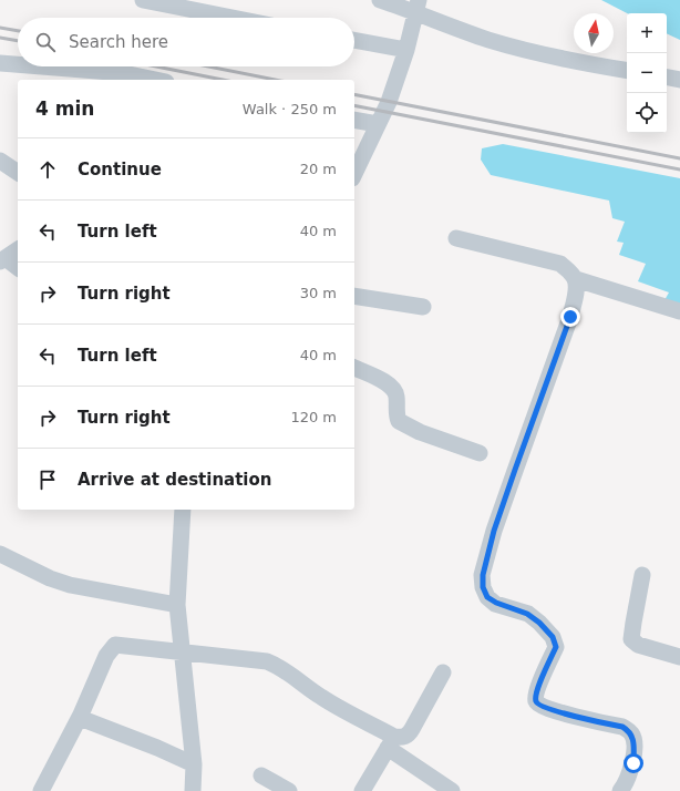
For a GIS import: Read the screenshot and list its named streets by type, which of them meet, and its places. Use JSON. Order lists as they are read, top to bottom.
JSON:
{
  "north": "top",
  "page": {
    "map_buttons": ["+", "−"],
    "search": "Search here",
    "heading": ["4 min", "Walk · 250 m"],
    "list": [
      ["Continue", "20 m"],
      ["Turn left", "40 m"],
      ["Turn right", "30 m"],
      ["Turn left", "40 m"],
      ["Turn right", "120 m"],
      "Arrive at destination"
    ]
  }
}
